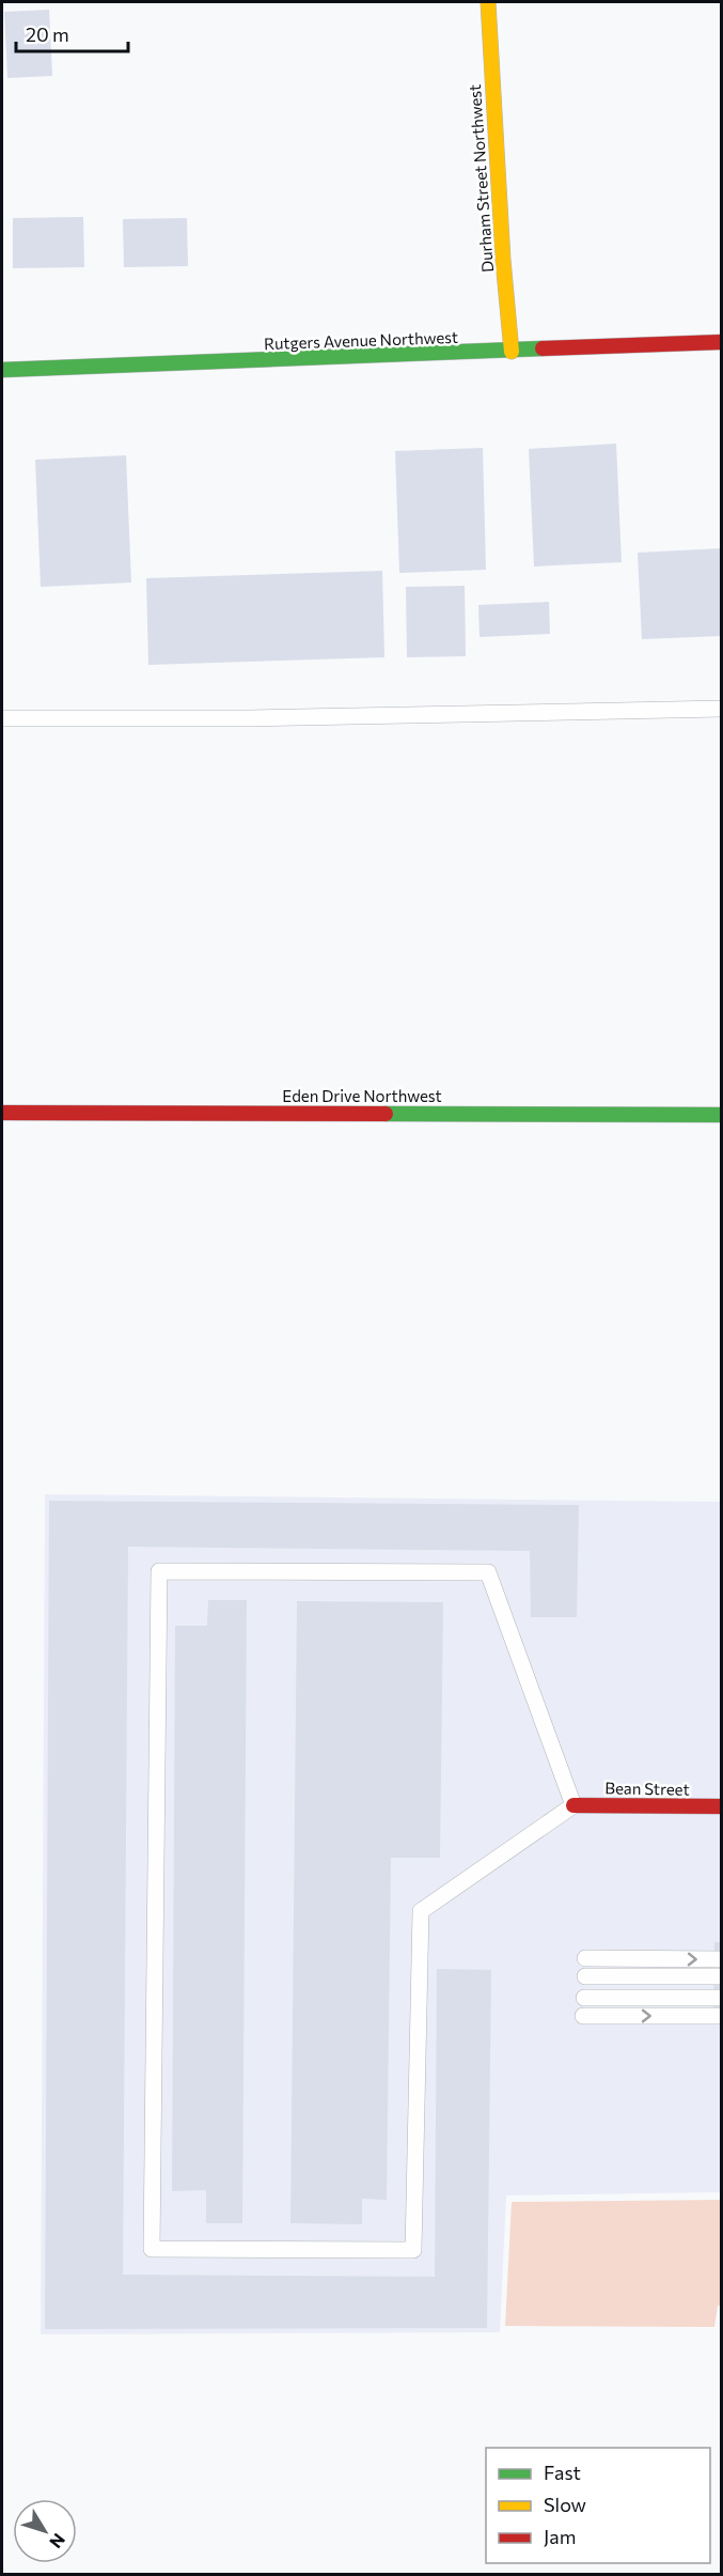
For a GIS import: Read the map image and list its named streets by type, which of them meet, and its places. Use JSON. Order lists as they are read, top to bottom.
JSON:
{
  "streets": {
    "street": [
      "Durham Street Northwest",
      "Rutgers Avenue Northwest",
      "Eden Drive Northwest",
      "Bean Street"
    ]
  },
  "crossings": [
    ["Durham Street Northwest", "Rutgers Avenue Northwest"]
  ],
  "legend": ["Fast", "Slow", "Jam"],
  "scale_bar": "20 m",
  "north": "bottom right"
}
